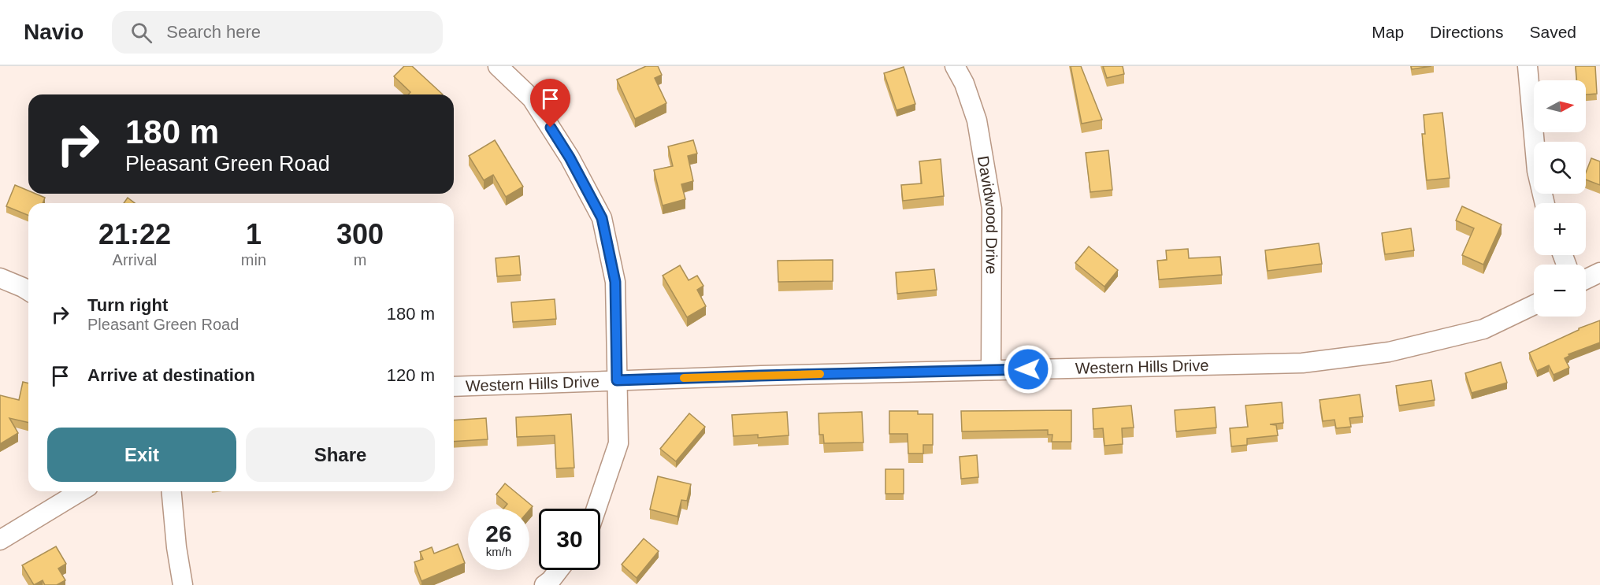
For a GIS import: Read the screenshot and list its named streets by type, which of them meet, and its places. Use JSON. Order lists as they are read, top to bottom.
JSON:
{
  "streets": {
    "street": ["Davidwood Drive", "Western Hills Drive"]
  },
  "crossings": [
    ["Davidwood Drive", "Western Hills Drive"]
  ],
  "north": "right",
  "page": {
    "header": "Navio",
    "search": "Search here",
    "nav": ["Map", "Directions", "Saved"],
    "map_buttons": ["+", "−"],
    "turn": ["180 m", "Pleasant Green Road"],
    "eta": [
      "21:22",
      "Arrival",
      "1",
      "min",
      "300",
      "m"
    ],
    "list": [
      {
        "name": "Turn right",
        "note": "Pleasant Green Road",
        "value": "180 m"
      },
      {
        "name": "Arrive at destination",
        "value": "120 m"
      }
    ],
    "buttons": ["Exit", "Share"],
    "speed": "26 km/h",
    "limit": "30"
  }
}
